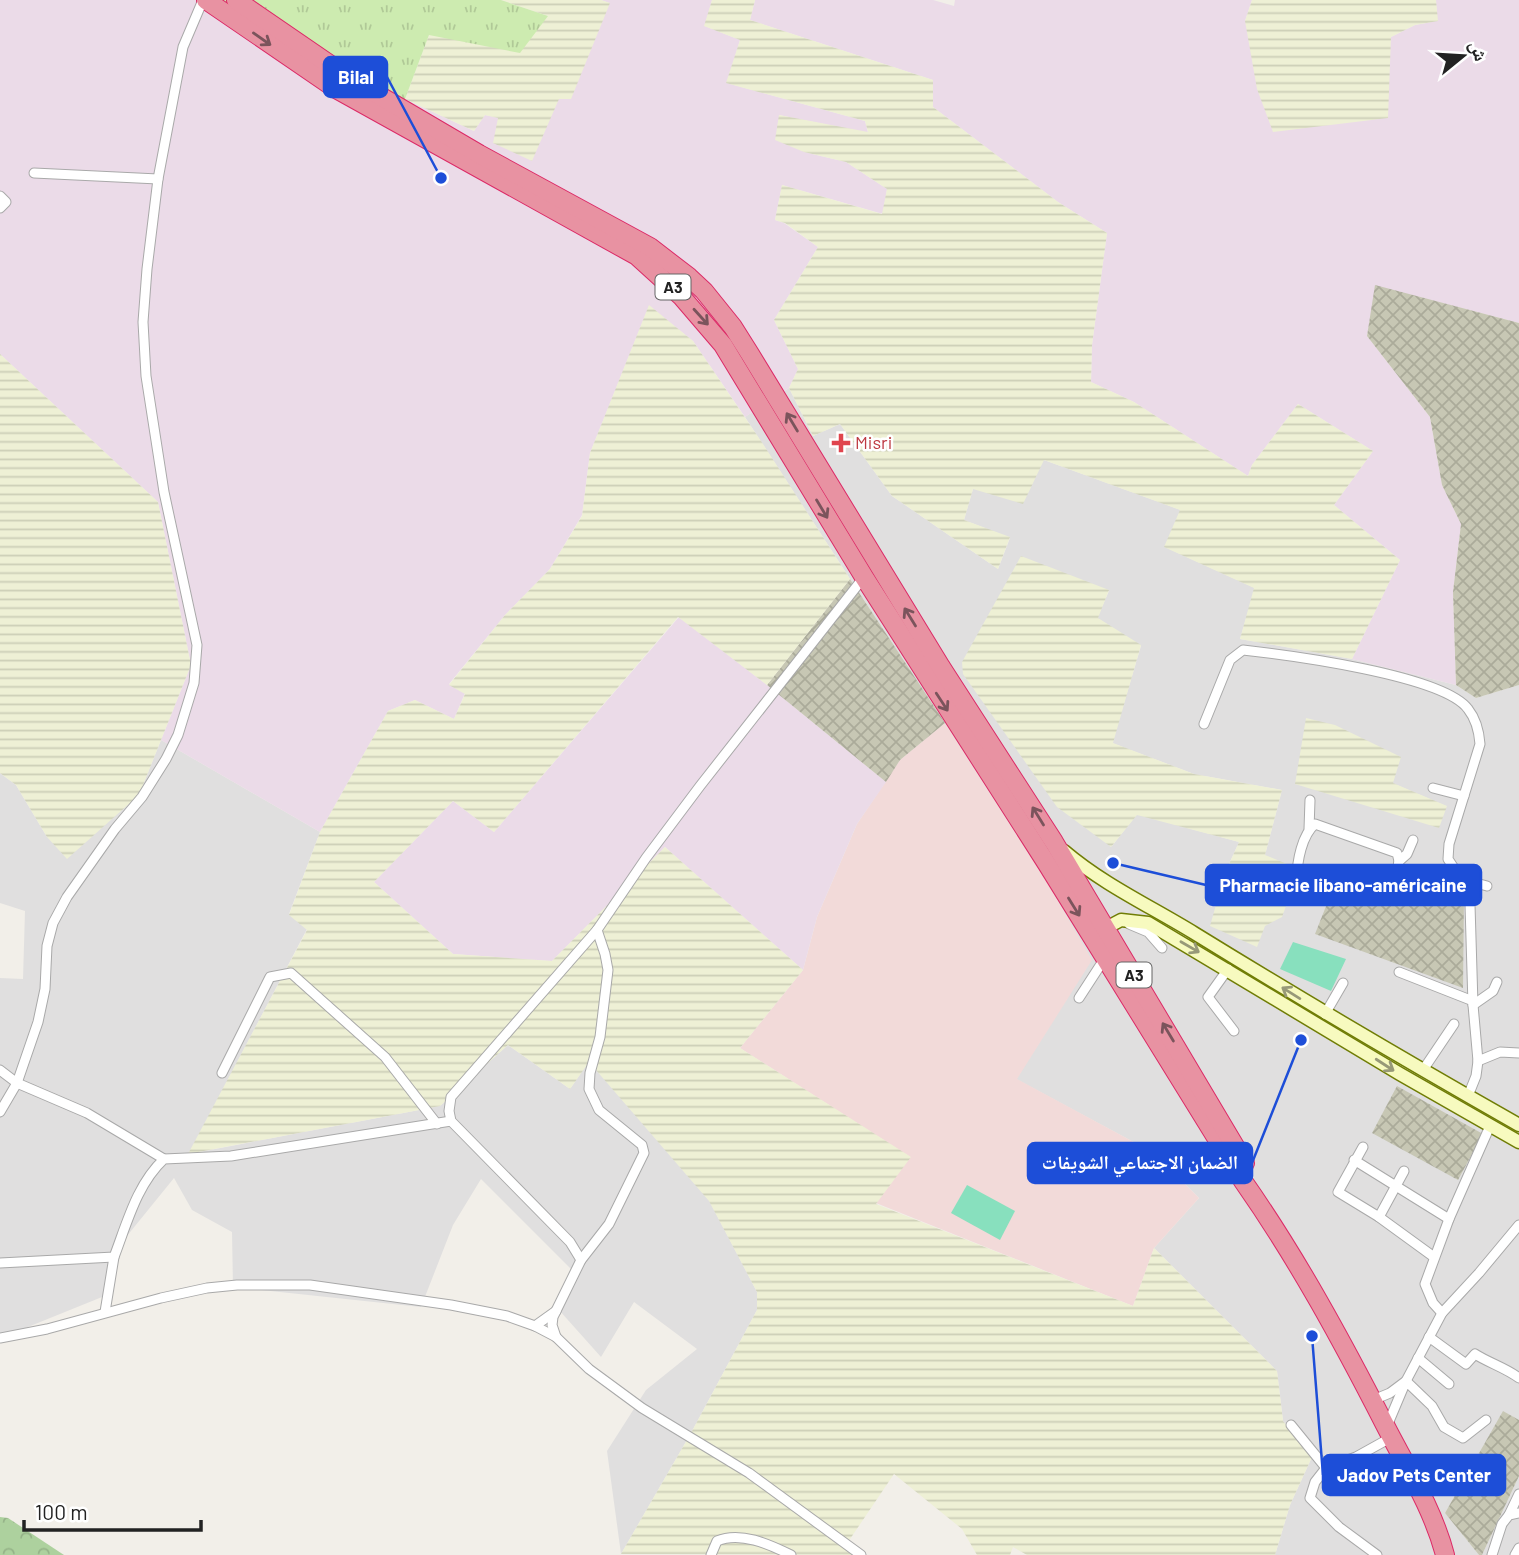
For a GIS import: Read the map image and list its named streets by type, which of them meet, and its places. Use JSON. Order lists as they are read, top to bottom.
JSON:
{
  "streets": {
    "highway": ["A3"]
  },
  "places": {
    "other": [
      "Bilal",
      "Pharmacie libano-américaine",
      "الضمان الاجتماعي الشويفات",
      "Jadov Pets Center"
    ],
    "health": ["Misri"]
  },
  "scale_bar": "100 m",
  "north": "right"
}
